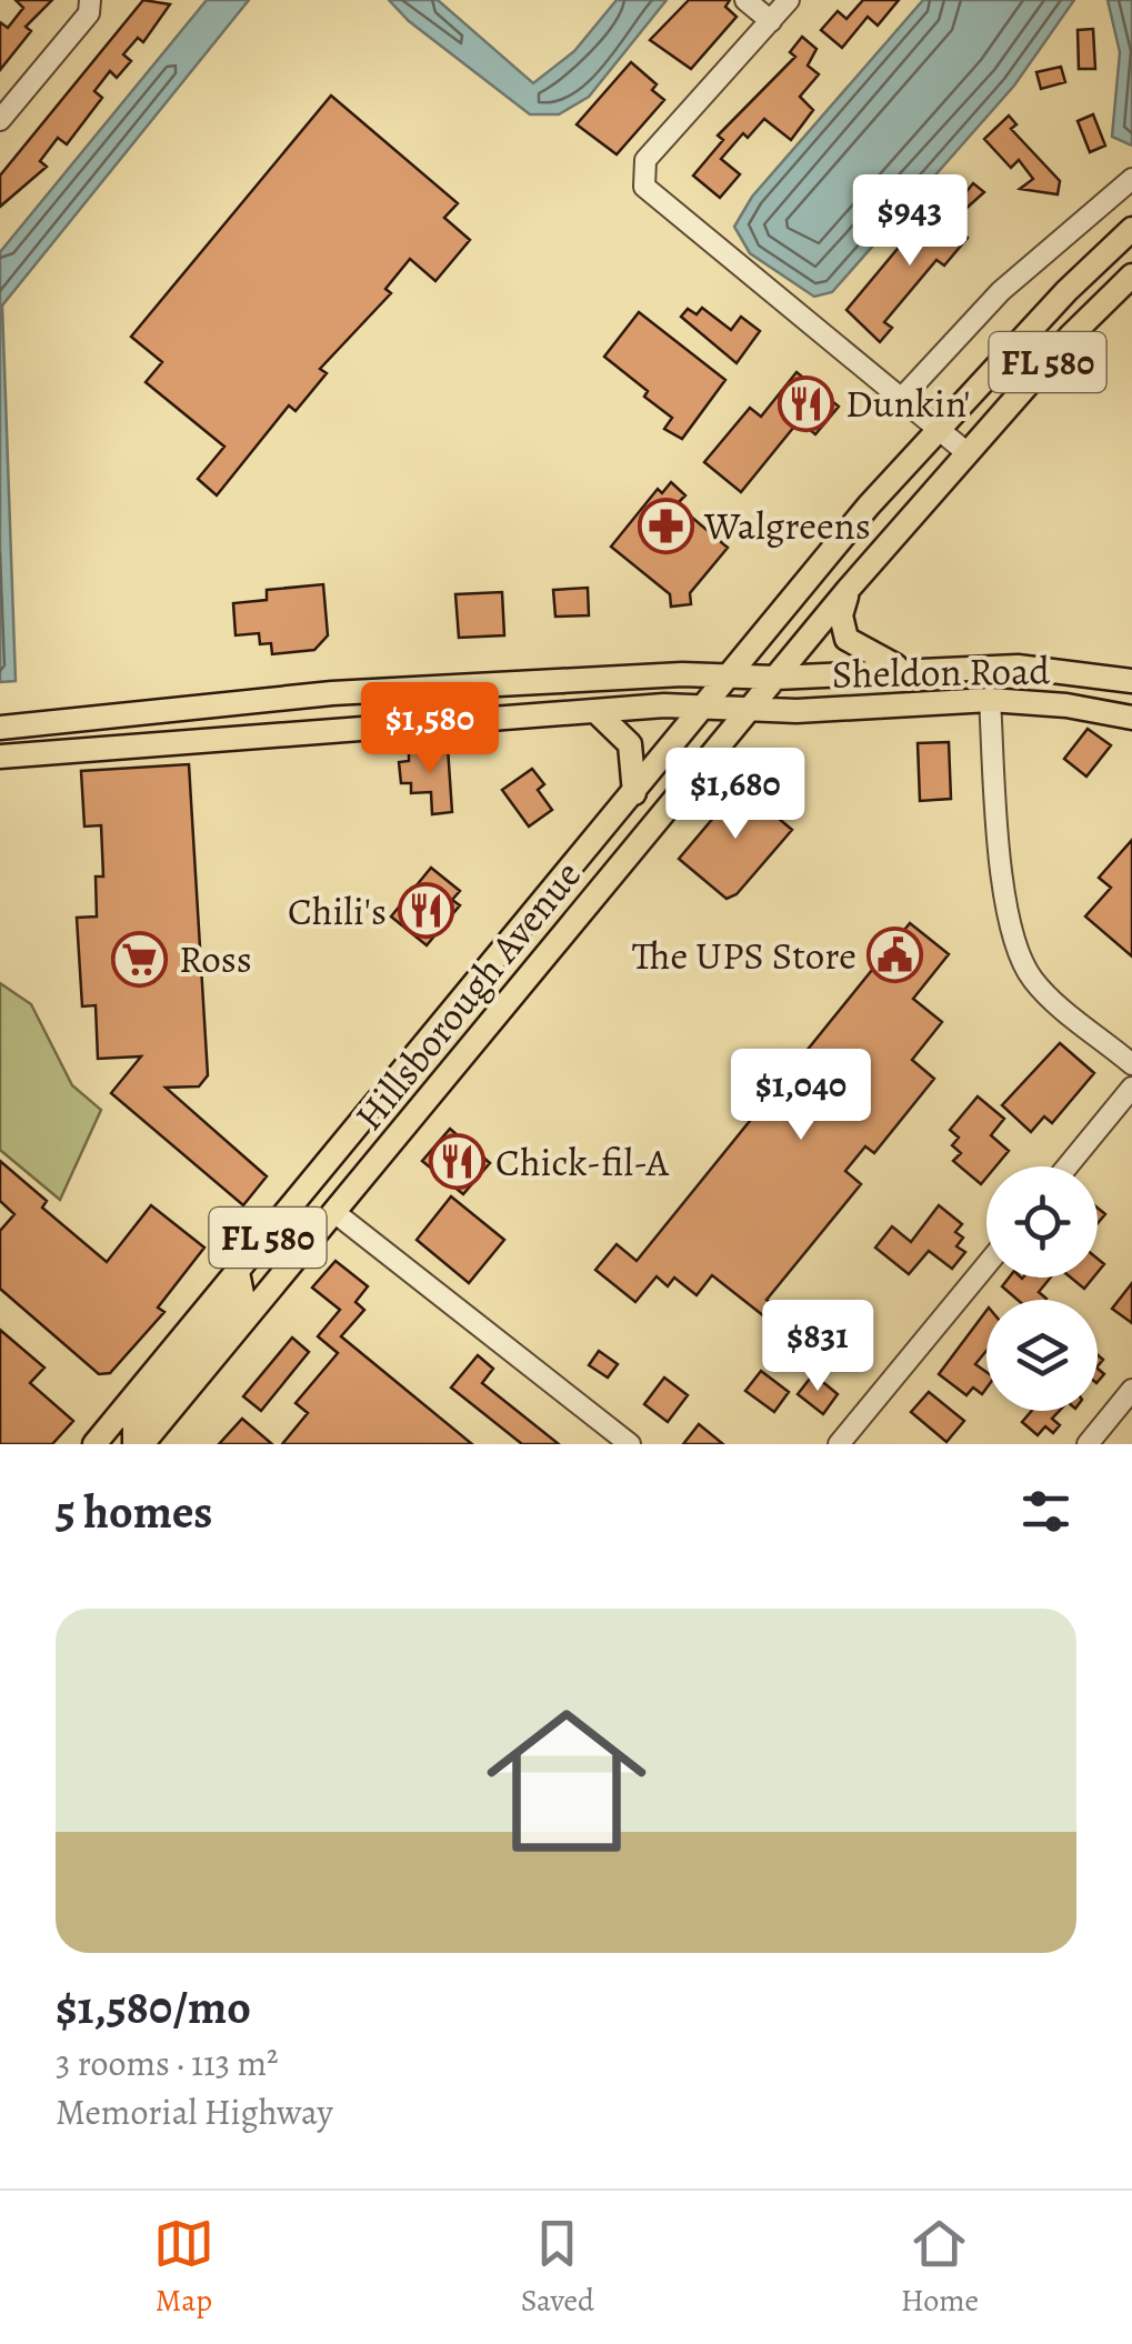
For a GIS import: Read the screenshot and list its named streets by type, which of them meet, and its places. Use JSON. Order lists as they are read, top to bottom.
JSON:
{
  "streets": {
    "main road": ["FL 580", "Sheldon Road", "Hillsborough Avenue"]
  },
  "crossings": [
    ["FL 580", "Sheldon Road"],
    ["FL 580", "Hillsborough Avenue"],
    ["Sheldon Road", "Hillsborough Avenue"]
  ],
  "places": {
    "restaurant": ["Dunkin'", "Chili's", "Chick-fil-A"],
    "pharmacy": ["Walgreens"],
    "public building": ["The UPS Store"],
    "supermarket": ["Ross"]
  },
  "page": {
    "price": [
      "$943",
      "$1,580",
      "$1,680",
      "$1,040",
      "$831"
    ],
    "heading": "5 homes",
    "list": [
      {
        "name": "$1,580/mo",
        "note": "3 rooms · 113 m² · Memorial Highway"
      }
    ],
    "tabs": ["Map", "Saved", "Home"]
  }
}
